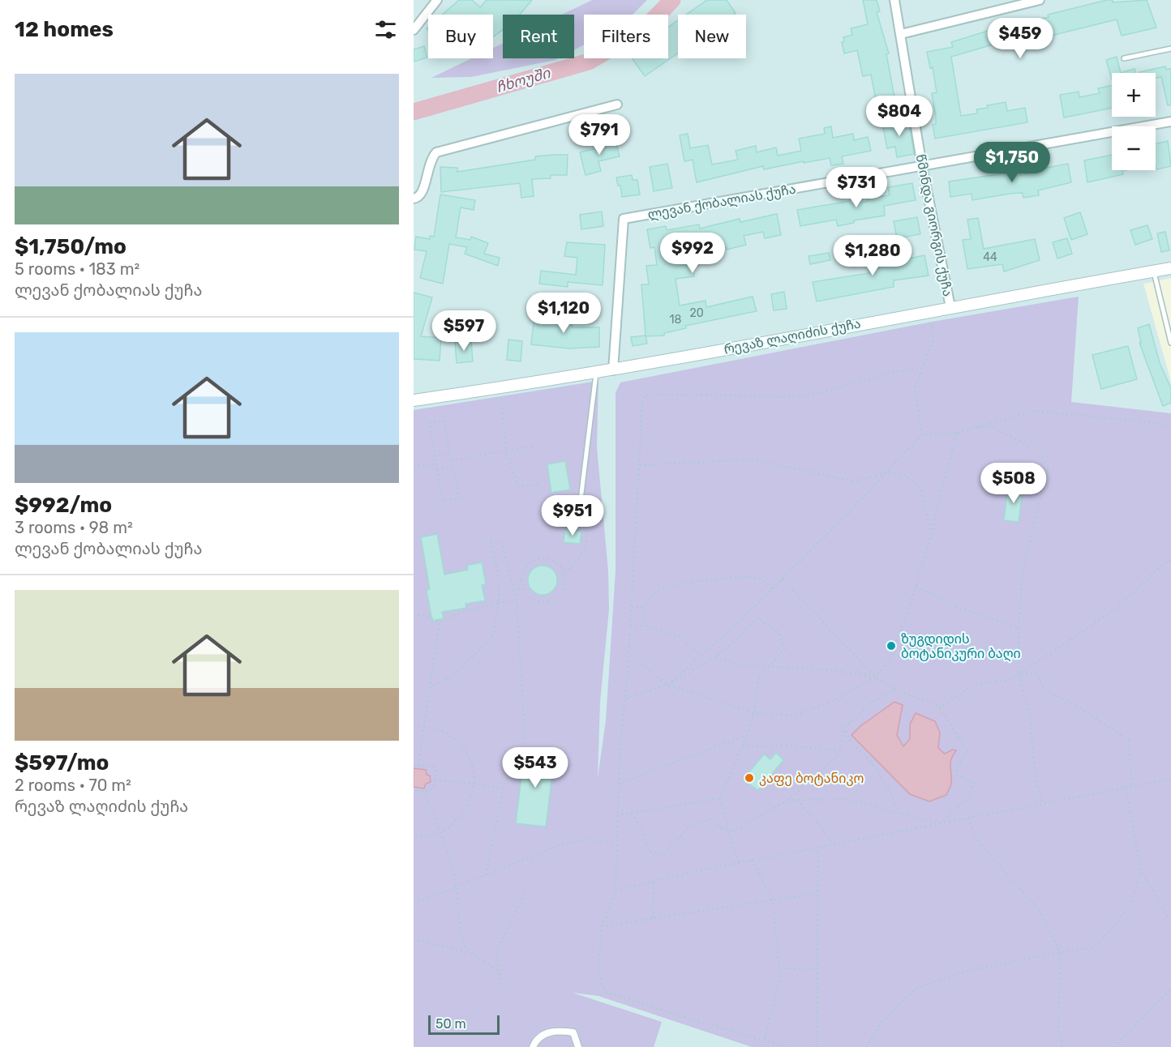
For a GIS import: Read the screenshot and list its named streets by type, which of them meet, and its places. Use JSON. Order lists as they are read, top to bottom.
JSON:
{
  "streets": {
    "street": ["ლევან ქობალიას ქუჩა", "წმინდა გიორგის ქუჩა", "რევაზ ლაღიძის ქუჩა"]
  },
  "crossings": [
    ["ლევან ქობალიას ქუჩა", "წმინდა გიორგის ქუჩა"],
    ["ლევან ქობალიას ქუჩა", "რევაზ ლაღიძის ქუჩა"],
    ["წმინდა გიორგის ქუჩა", "რევაზ ლაღიძის ქუჩა"]
  ],
  "water": ["ჩხოუში"],
  "places": ["ზუგდიდის ბოტანიკური ბაღი", "კაფე ბოტანიკო"],
  "house_numbers": ["44", "20", "18"],
  "scale_bar": "50 m",
  "page": {
    "heading": "12 homes",
    "chip": [
      "Buy",
      "Rent",
      "Filters",
      "New"
    ],
    "price": [
      "$459",
      "$804",
      "$791",
      "$1,750",
      "$731",
      "$992",
      "$1,280",
      "$1,120",
      "$597",
      "$508",
      "$951",
      "$543"
    ],
    "list": [
      {
        "name": "$1,750/mo",
        "note": "5 rooms · 183 m² · ლევან ქობალიას ქუჩა"
      },
      {
        "name": "$992/mo",
        "note": "3 rooms · 98 m² · ლევან ქობალიას ქუჩა"
      },
      {
        "name": "$597/mo",
        "note": "2 rooms · 70 m² · რევაზ ლაღიძის ქუჩა"
      }
    ],
    "map_buttons": ["+", "−"],
    "scale": "50 m"
  }
}
